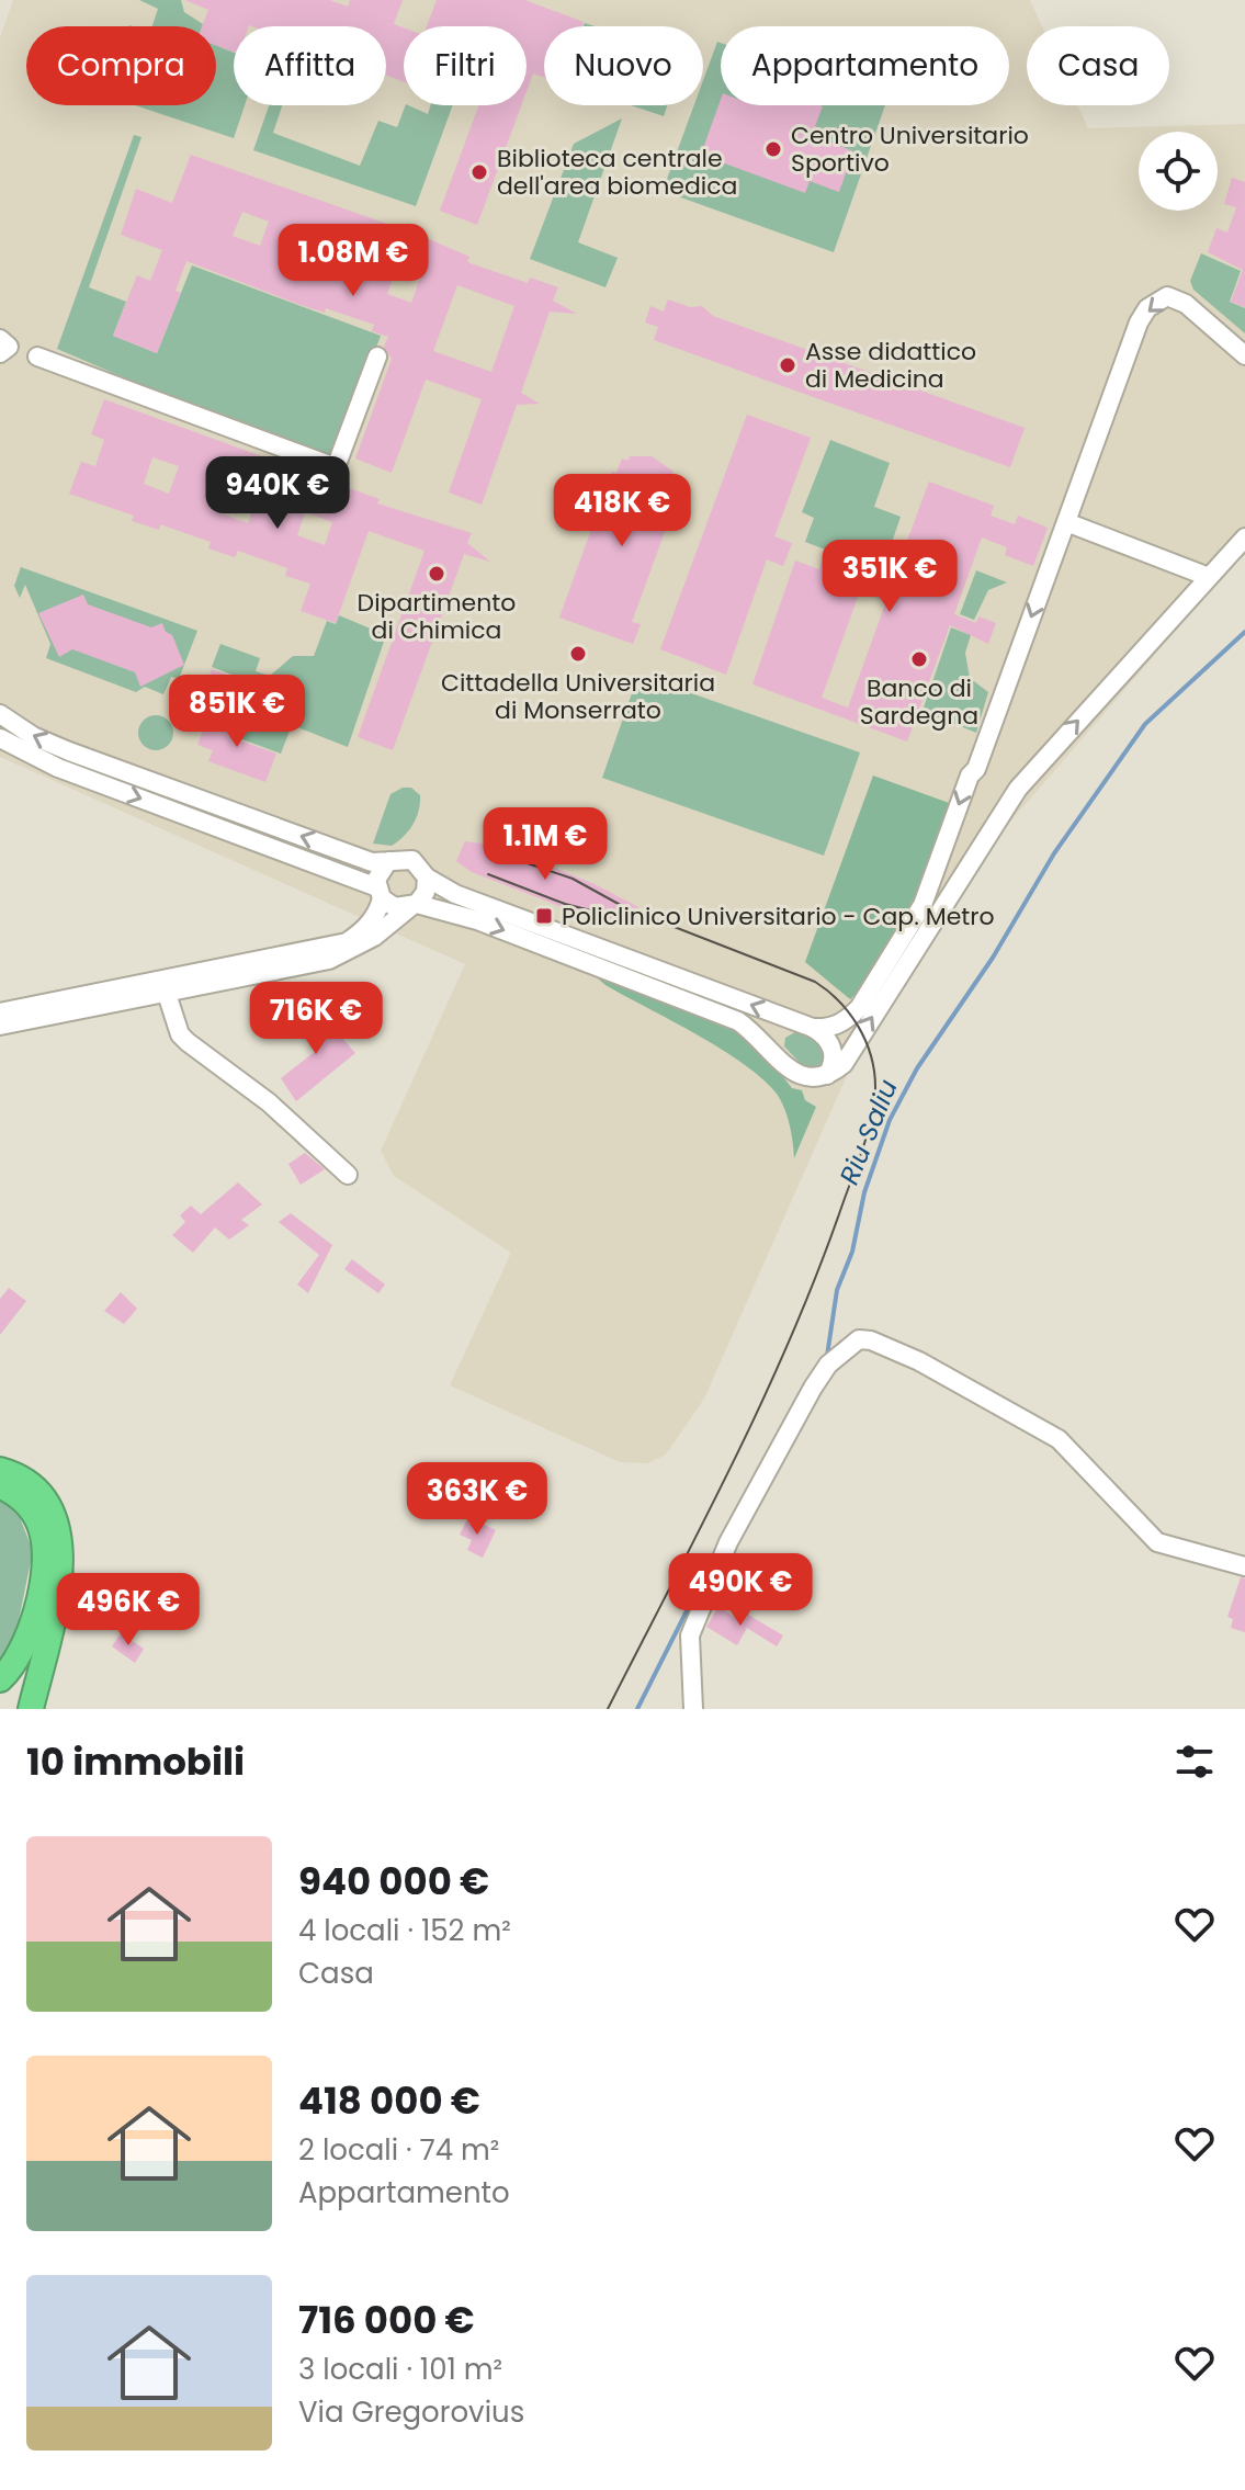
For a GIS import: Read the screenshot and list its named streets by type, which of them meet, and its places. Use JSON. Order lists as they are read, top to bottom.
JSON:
{
  "water": ["Riu Saliu"],
  "places": {
    "other": [
      "Centro Universitario Sportivo",
      "Biblioteca centrale dell'area biomedica",
      "Asse didattico di Medicina",
      "Dipartimento di Chimica",
      "Cittadella Universitaria di Monserrato",
      "Banco di Sardegna"
    ],
    "transit": ["Policlinico Universitario - Cap. Metro"]
  },
  "page": {
    "chip": [
      "Compra",
      "Affitta",
      "Filtri",
      "Nuovo",
      "Appartamento",
      "Casa"
    ],
    "price": [
      "1.08M €",
      "940K €",
      "418K €",
      "351K €",
      "851K €",
      "1.1M €",
      "716K €",
      "363K €",
      "490K €",
      "496K €"
    ],
    "heading": "10 immobili",
    "list": [
      {
        "name": "940 000 €",
        "note": "4 locali · 152 m² · Casa"
      },
      {
        "name": "418 000 €",
        "note": "2 locali · 74 m² · Appartamento"
      },
      {
        "name": "716 000 €",
        "note": "3 locali · 101 m² · Via Gregorovius"
      }
    ]
  }
}
